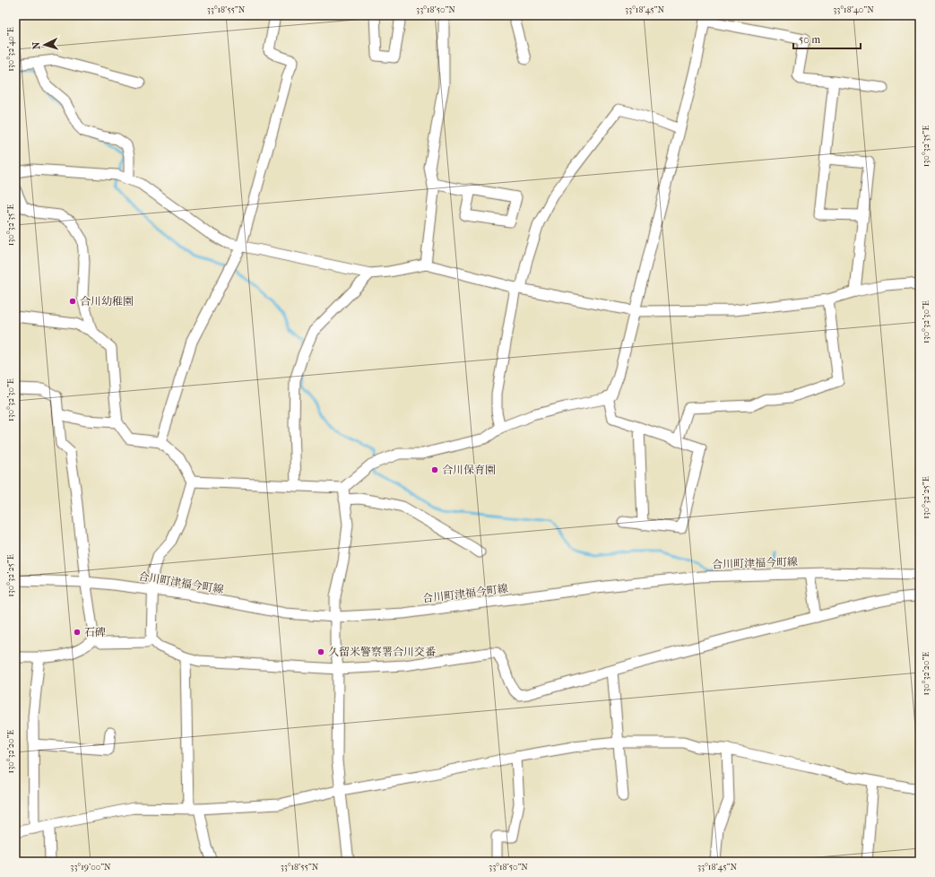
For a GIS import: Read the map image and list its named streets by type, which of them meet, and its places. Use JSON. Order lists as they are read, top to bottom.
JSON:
{
  "streets": {
    "street": ["合川町津福今町線"]
  },
  "places": [
    "合川幼稚園",
    "合川保育園",
    "石碑",
    "久留米警察署合川交番"
  ],
  "scale_bar": "50 m",
  "north": "left",
  "coordinates": [
    "33°18'55\"N",
    "33°18'50\"N",
    "33°18'45\"N",
    "33°18'40\"N",
    "130°32'40\"E",
    "130°32'35\"E",
    "130°32'30\"E",
    "130°32'25\"E",
    "130°32'20\"E",
    "33°19'00\"N"
  ]
}
